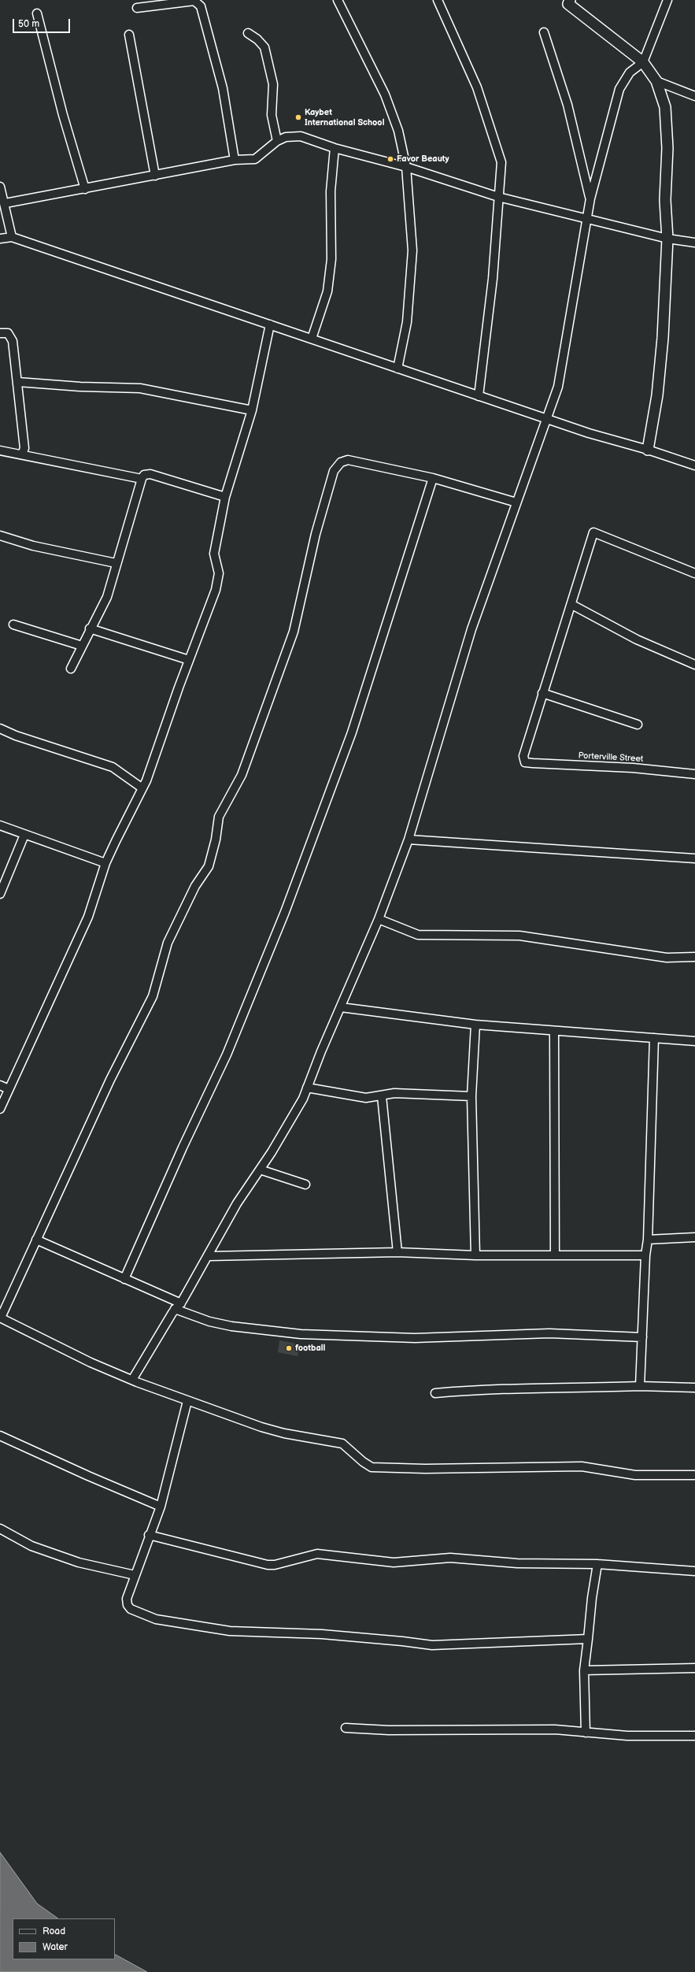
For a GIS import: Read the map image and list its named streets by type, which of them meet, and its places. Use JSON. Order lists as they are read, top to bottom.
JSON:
{
  "streets": {
    "street": ["Porterville Street"]
  },
  "places": ["Kaybet International School", "Favor Beauty", "football"],
  "legend": ["Road", "Water"],
  "scale_bar": "50 m"
}
